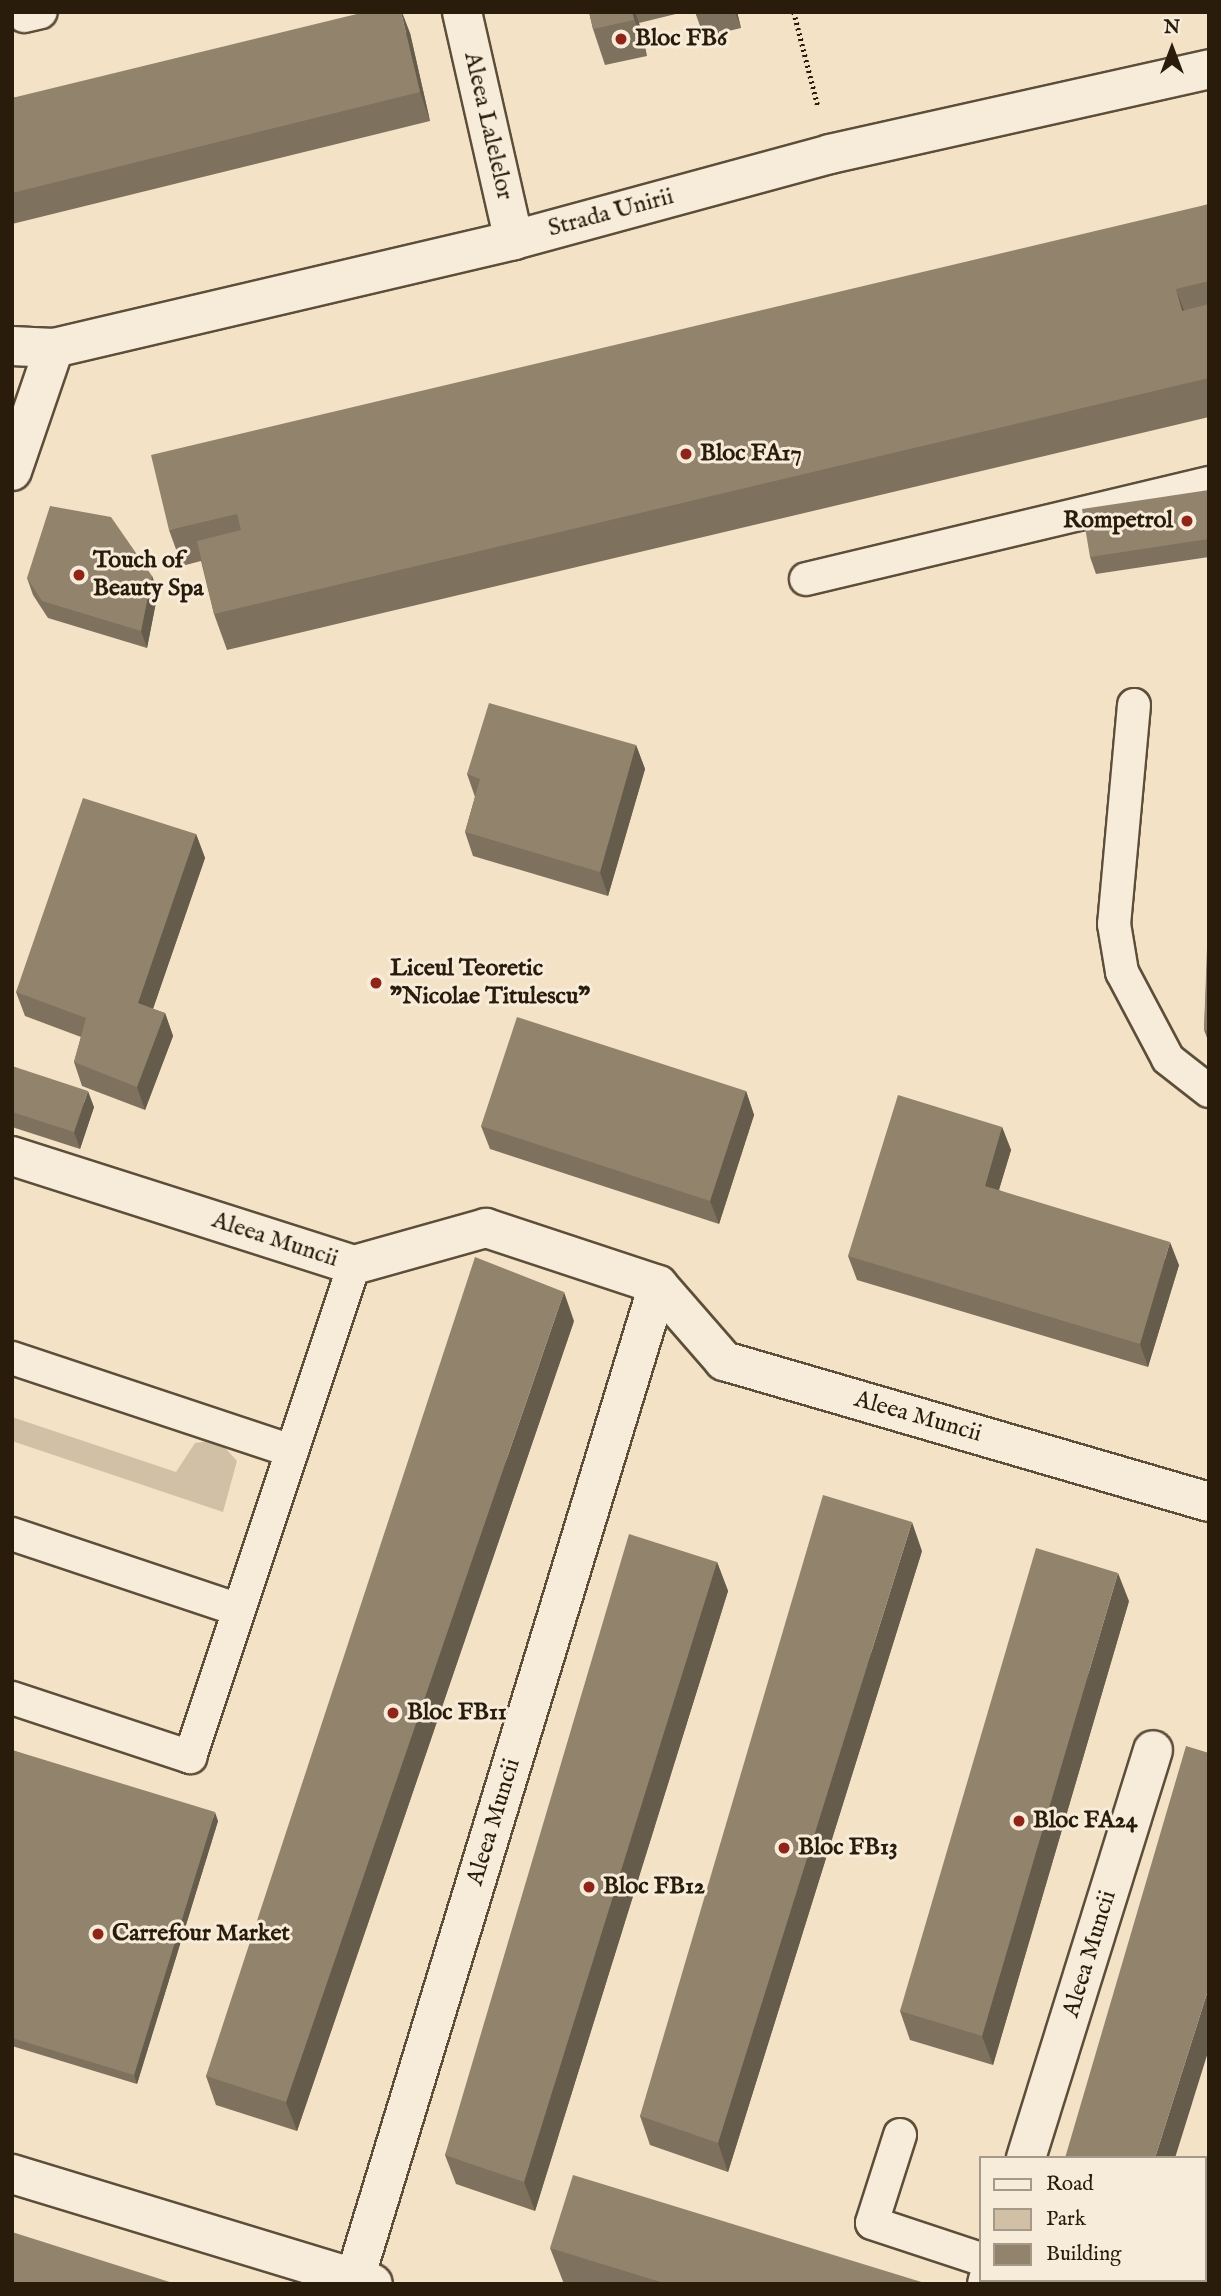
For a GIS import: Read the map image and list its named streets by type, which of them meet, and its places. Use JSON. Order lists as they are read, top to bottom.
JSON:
{
  "streets": {
    "street": ["Aleea Lalelelor", "Strada Unirii", "Aleea Muncii"]
  },
  "crossings": [
    ["Aleea Lalelelor", "Strada Unirii"]
  ],
  "places": [
    "Bloc FB6",
    "Bloc FA17",
    "Rompetrol",
    "Touch of Beauty Spa",
    "Liceul Teoretic \"Nicolae Titulescu\"",
    "Bloc FB11",
    "Bloc FA24",
    "Bloc FB13",
    "Bloc FB12",
    "Carrefour Market"
  ],
  "legend": ["Road", "Park", "Building"],
  "north": "top"
}
